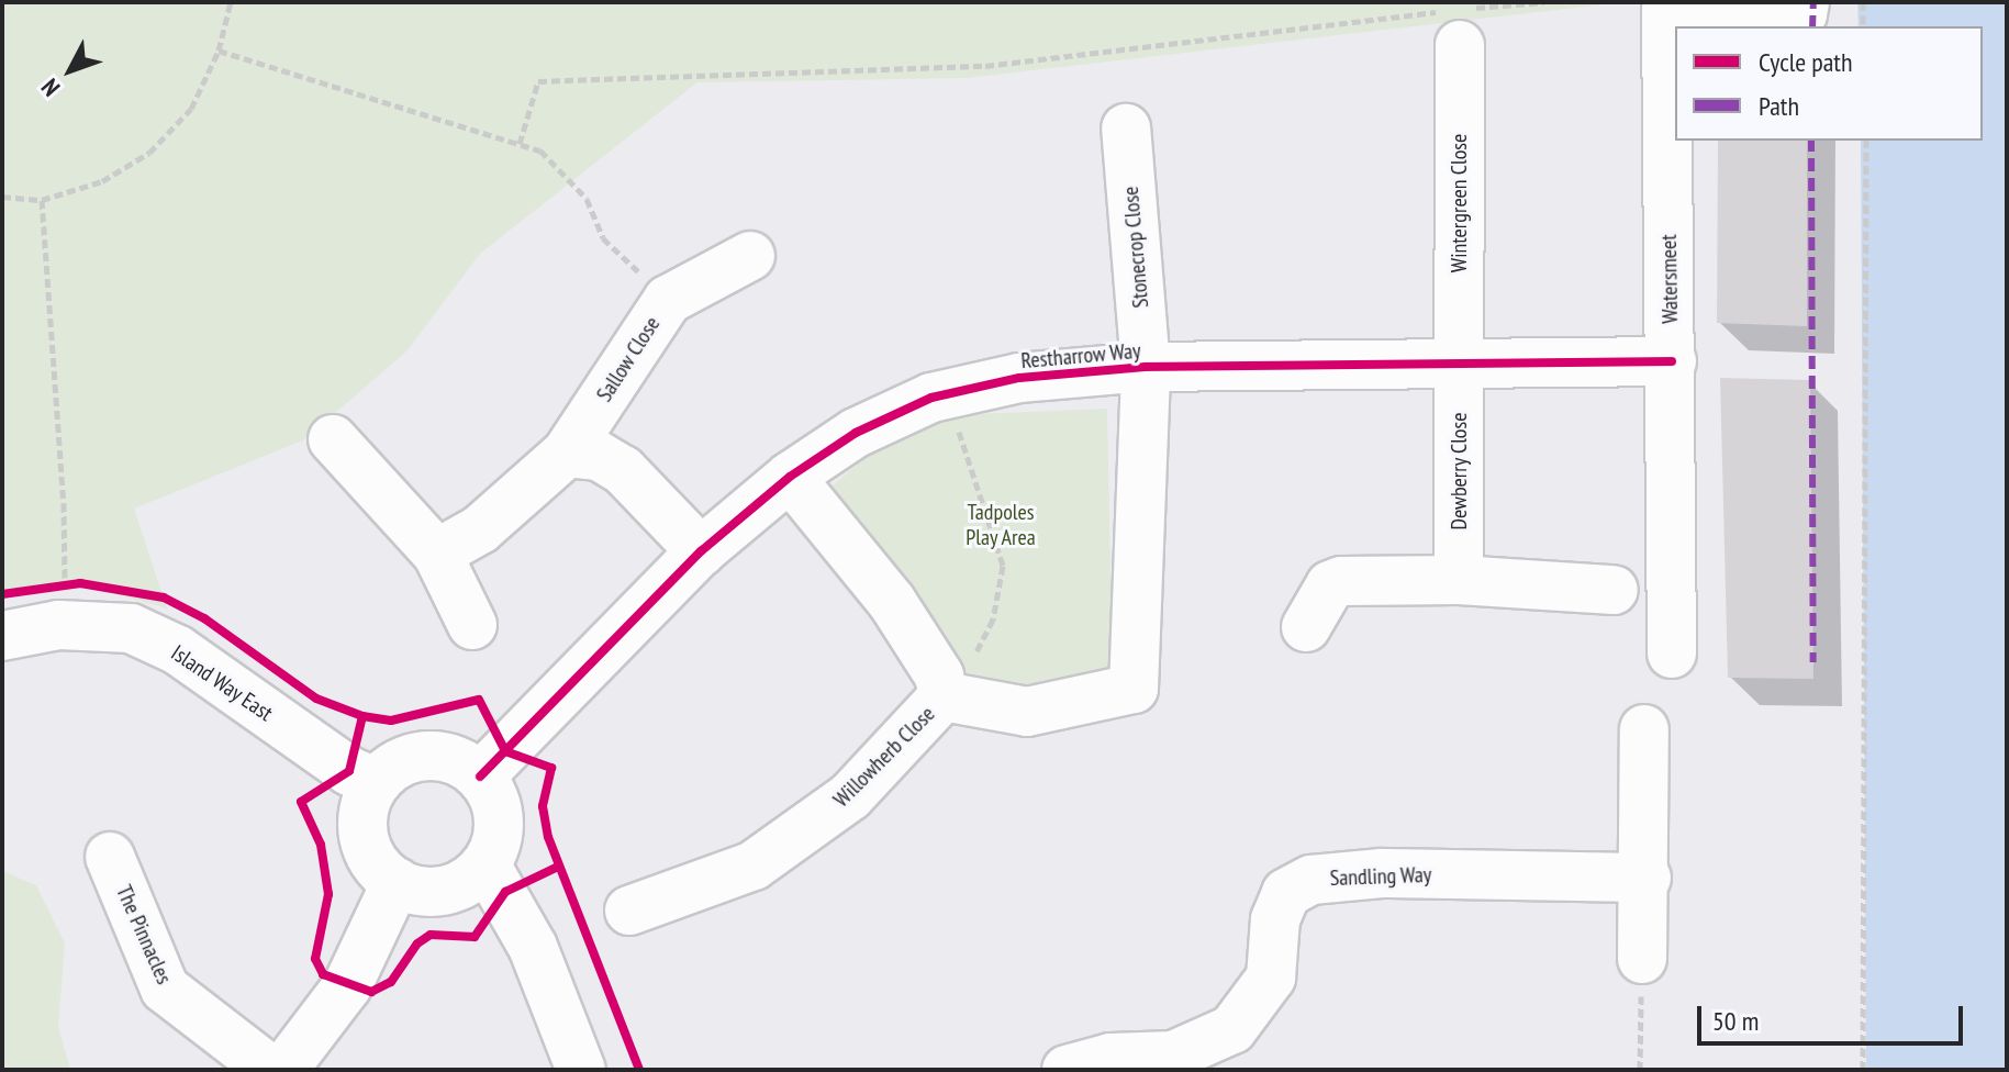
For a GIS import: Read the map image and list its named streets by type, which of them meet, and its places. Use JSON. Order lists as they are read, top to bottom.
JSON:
{
  "streets": {
    "street": [
      "Wintergreen Close",
      "Stonecrop Close",
      "Watersmeet",
      "Restharrow Way",
      "Sallow Close",
      "Dewberry Close",
      "Island Way East",
      "Willowherb Close",
      "Sandling Way",
      "The Pinnacles"
    ]
  },
  "crossings": [
    ["Wintergreen Close", "Restharrow Way"],
    ["Wintergreen Close", "Dewberry Close"],
    ["Stonecrop Close", "Restharrow Way"],
    ["Stonecrop Close", "Willowherb Close"],
    ["Watersmeet", "Restharrow Way"],
    ["Restharrow Way", "Dewberry Close"],
    ["Restharrow Way", "Island Way East"],
    ["Restharrow Way", "Willowherb Close"]
  ],
  "parks": ["Tadpoles Play Area"],
  "legend": ["Cycle path", "Path"],
  "scale_bar": "50 m",
  "north": "bottom left"
}
